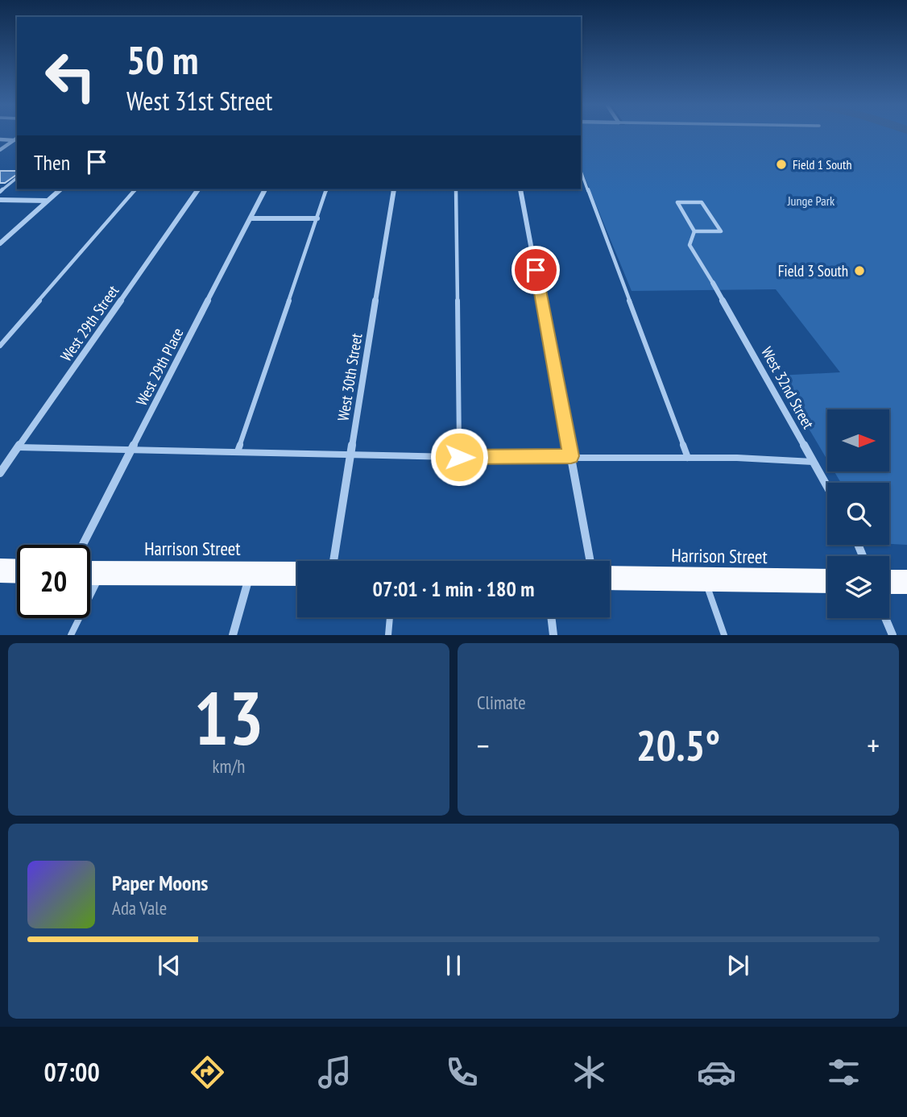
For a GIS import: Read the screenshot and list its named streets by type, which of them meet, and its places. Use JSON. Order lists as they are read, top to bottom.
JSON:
{
  "streets": {
    "highway": ["Harrison Street"],
    "street": [
      "West 29th Street",
      "West 29th Place",
      "West 30th Street",
      "West 32nd Street"
    ]
  },
  "parks": ["Junge Park"],
  "places": ["Field 1 South", "Field 3 South"],
  "north": "right",
  "page": {
    "turn": ["50 m", "West 31st Street"],
    "then": "Then",
    "limit": "20",
    "trip": "07:01 · 1 min · 180 m",
    "tile": [
      ["13", "km/h"],
      "Climate"
    ],
    "heat": ["−", "20.5°", "+"],
    "song": ["Paper Moons", "Ada Vale"],
    "tabs": "07:00"
  }
}
